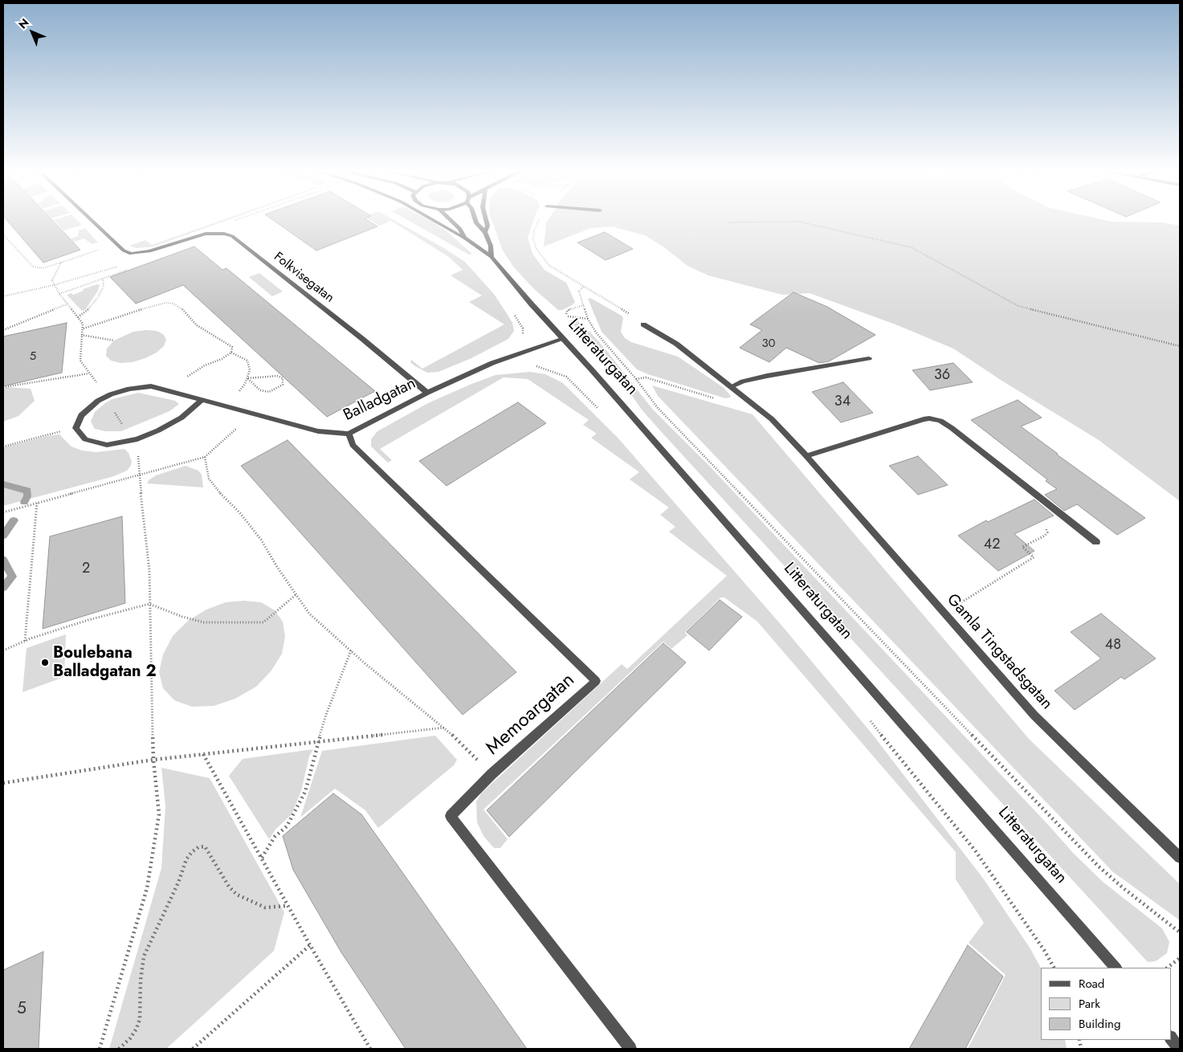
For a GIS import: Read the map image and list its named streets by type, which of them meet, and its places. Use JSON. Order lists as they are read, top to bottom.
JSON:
{
  "streets": {
    "street": [
      "Folkvisegatan",
      "Litteraturgatan",
      "Balladgatan",
      "Gamla Tingstadsgatan",
      "Memoargatan"
    ]
  },
  "crossings": [
    ["Folkvisegatan", "Balladgatan"],
    ["Litteraturgatan", "Balladgatan"],
    ["Balladgatan", "Memoargatan"]
  ],
  "places": ["Boulebana Balladgatan 2"],
  "house_numbers": [
    "30",
    "5",
    "36",
    "34",
    "42",
    "2",
    "48",
    "5"
  ],
  "legend": ["Road", "Park", "Building"],
  "north": "top left"
}
